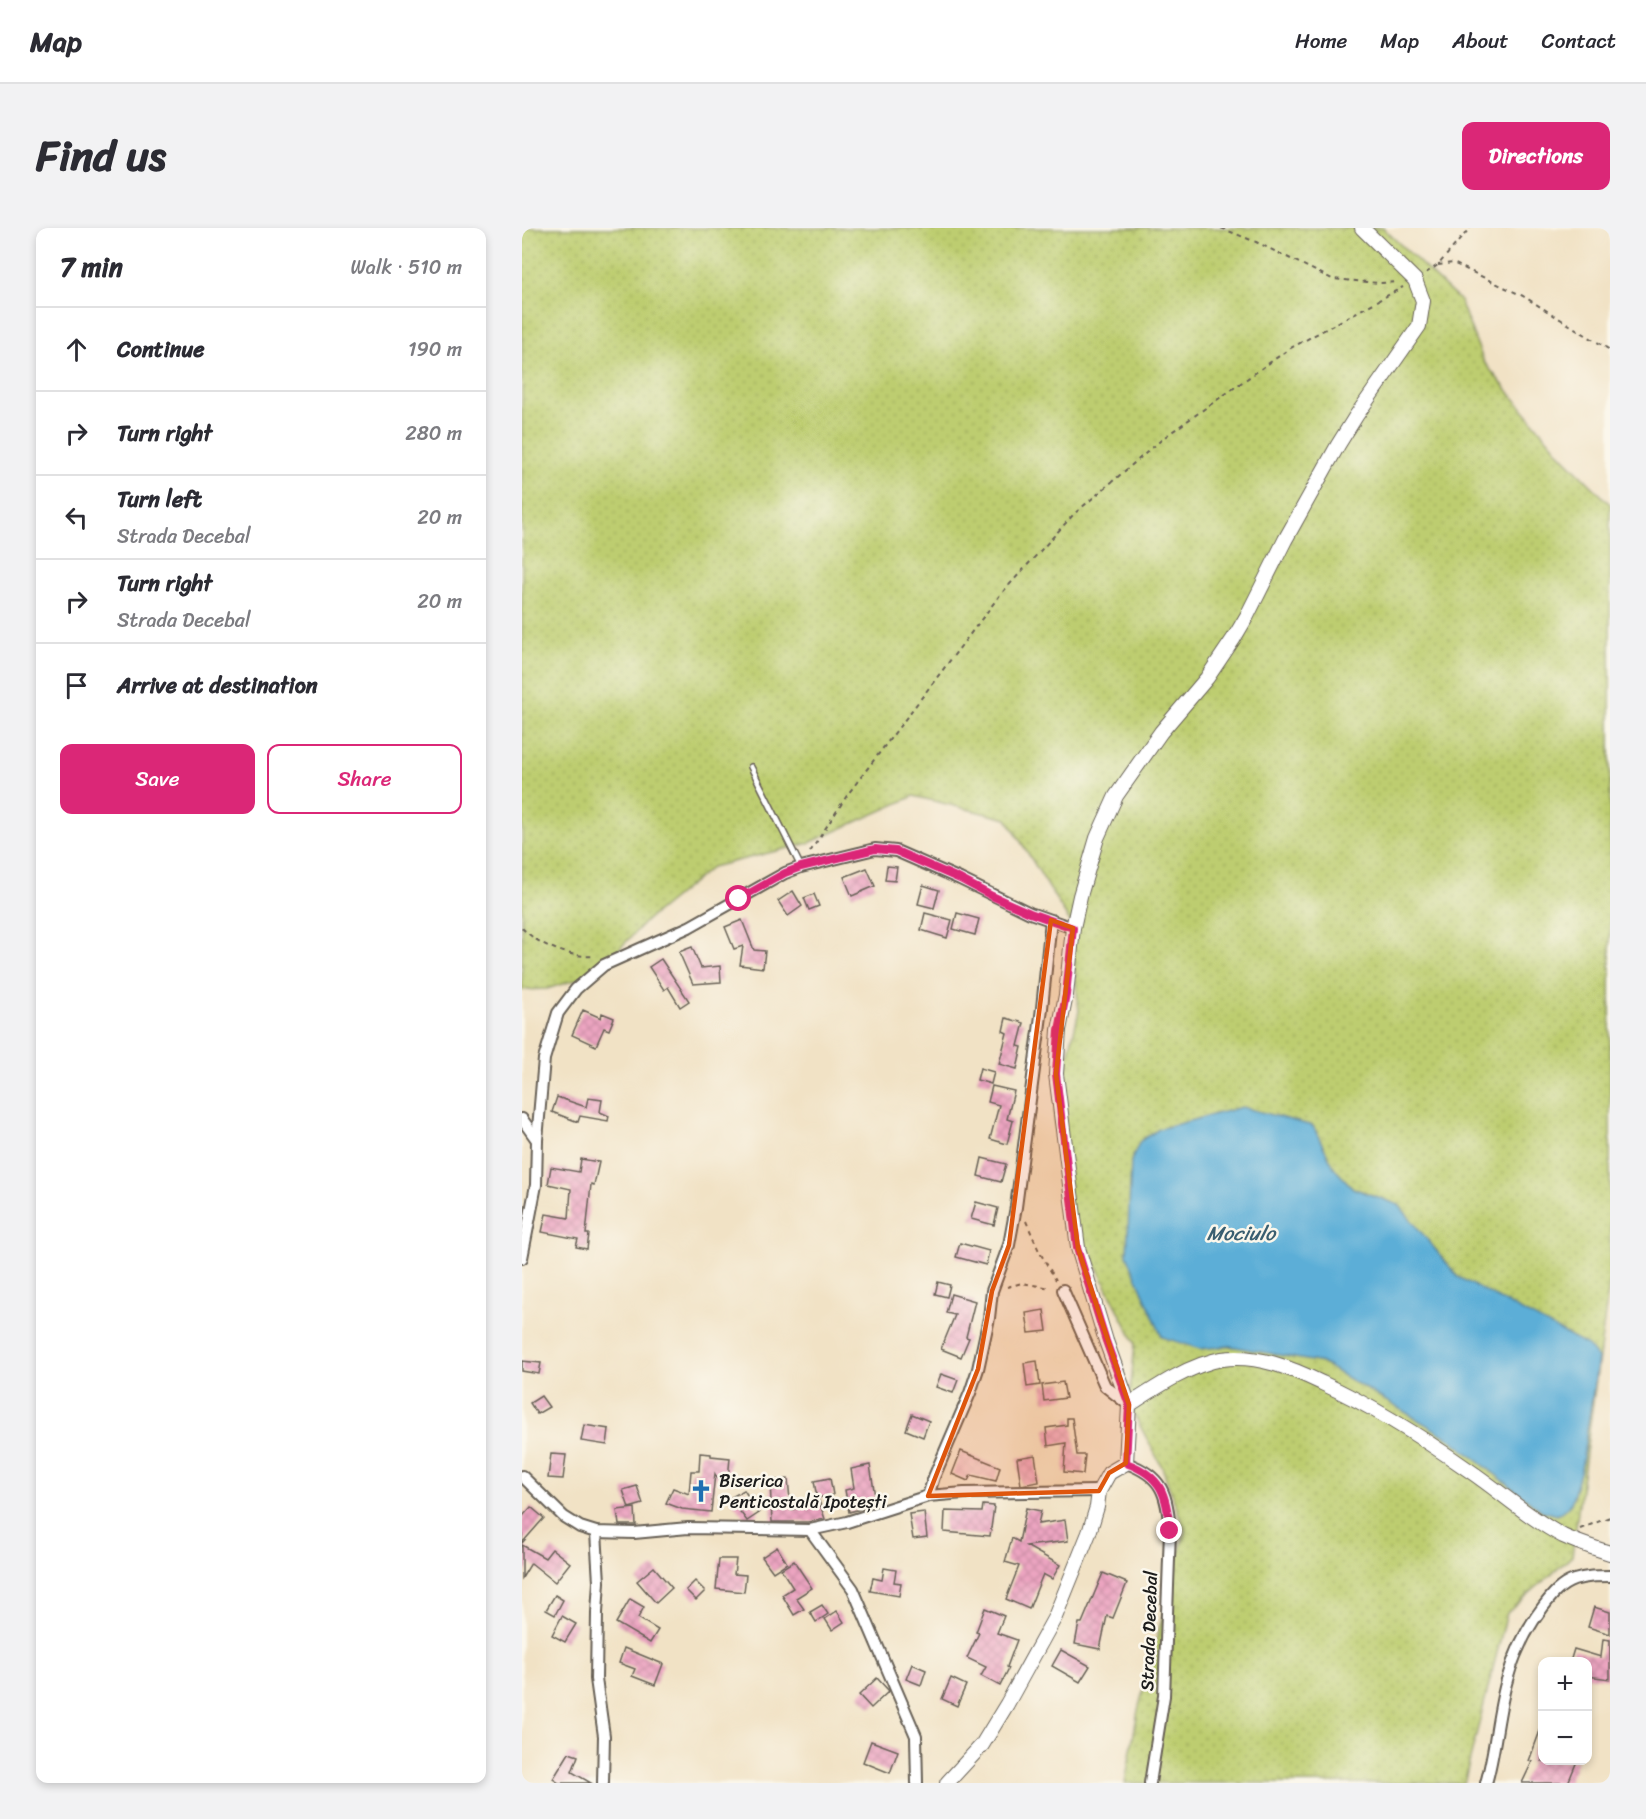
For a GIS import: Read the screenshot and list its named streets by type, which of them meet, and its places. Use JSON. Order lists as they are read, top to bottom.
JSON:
{
  "streets": {
    "street": ["Strada Decebal"]
  },
  "water": ["Mociulo"],
  "places": {
    "church": ["Biserica Penticostală Ipotești"]
  },
  "page": {
    "header": "Map",
    "nav": [
      "Home",
      "Map",
      "About",
      "Contact"
    ],
    "title": "Find us",
    "buttons": [
      "Directions",
      ["Save", "Share"]
    ],
    "heading": ["7 min", "Walk · 510 m"],
    "list": [
      ["Continue", "190 m"],
      ["Turn right", "280 m"],
      ["Turn left", "Strada Decebal", "20 m"],
      ["Turn right", "Strada Decebal", "20 m"],
      "Arrive at destination"
    ],
    "map_buttons": ["+", "−"]
  }
}
